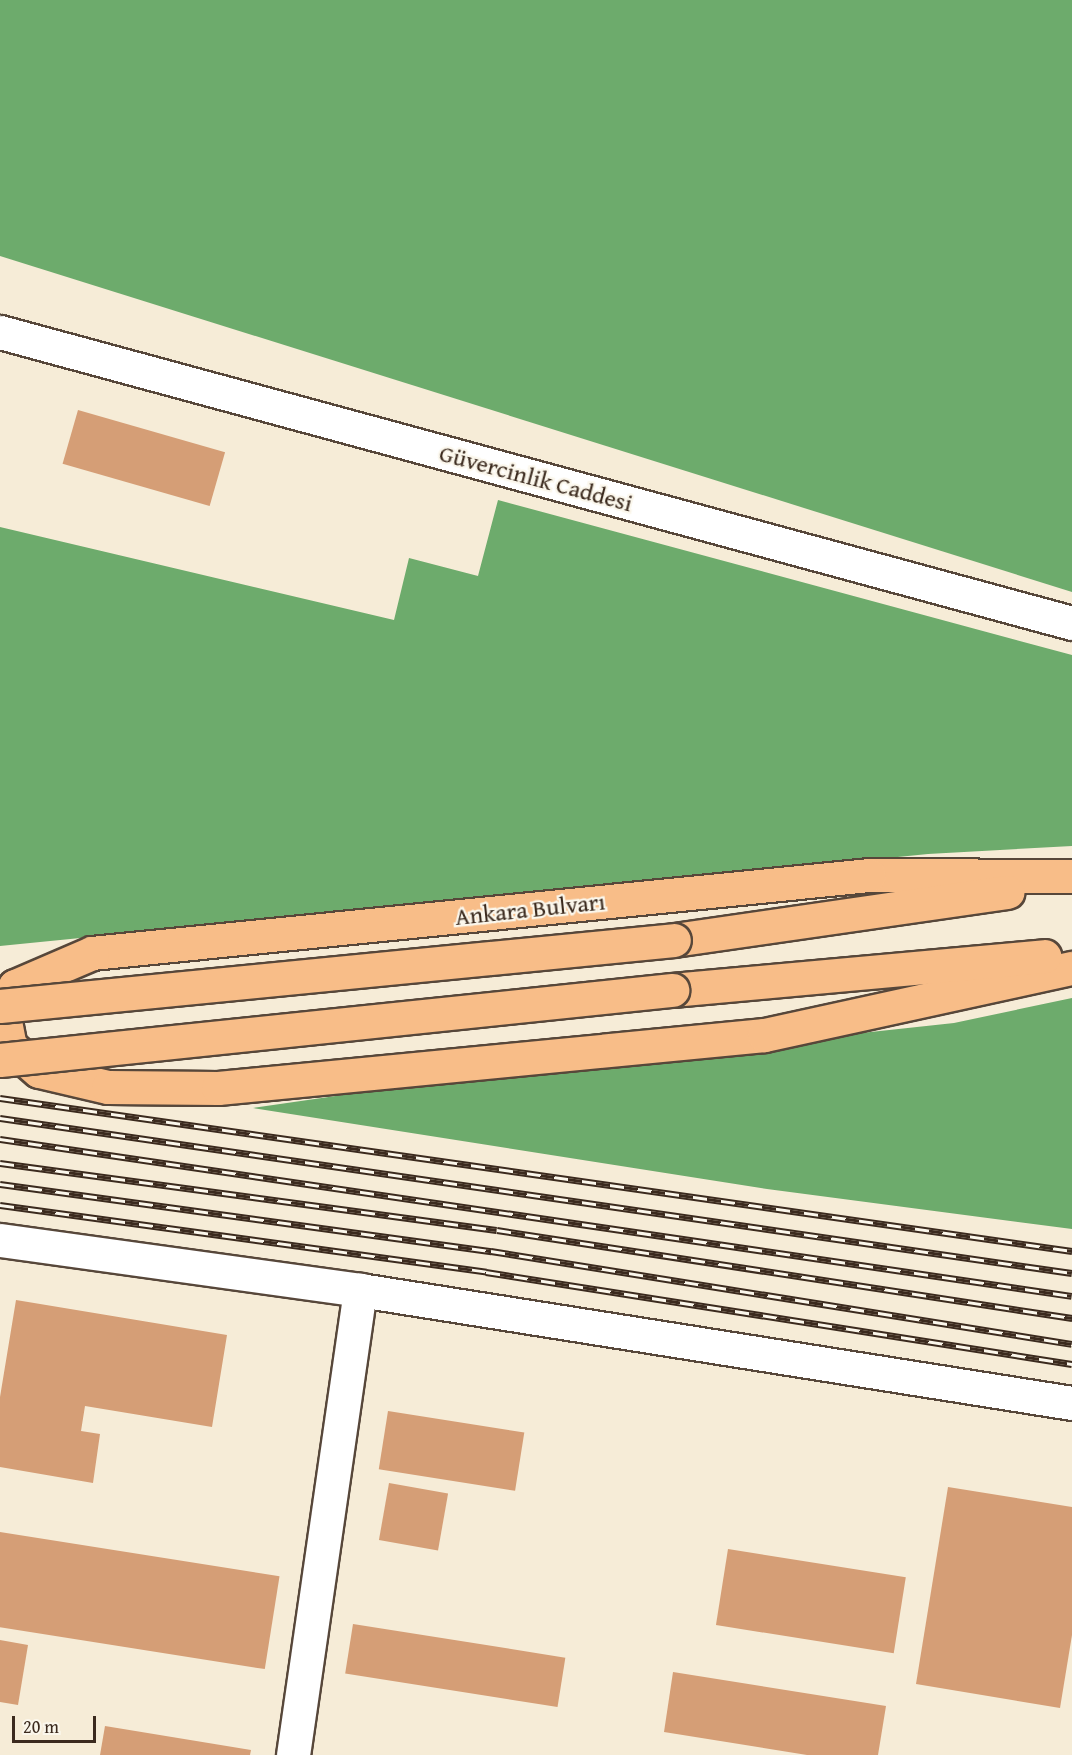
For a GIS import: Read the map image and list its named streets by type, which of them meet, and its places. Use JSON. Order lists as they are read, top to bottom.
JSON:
{
  "streets": {
    "main road": ["Ankara Bulvarı"],
    "street": ["Güvercinlik Caddesi"]
  },
  "scale_bar": "20 m"
}
